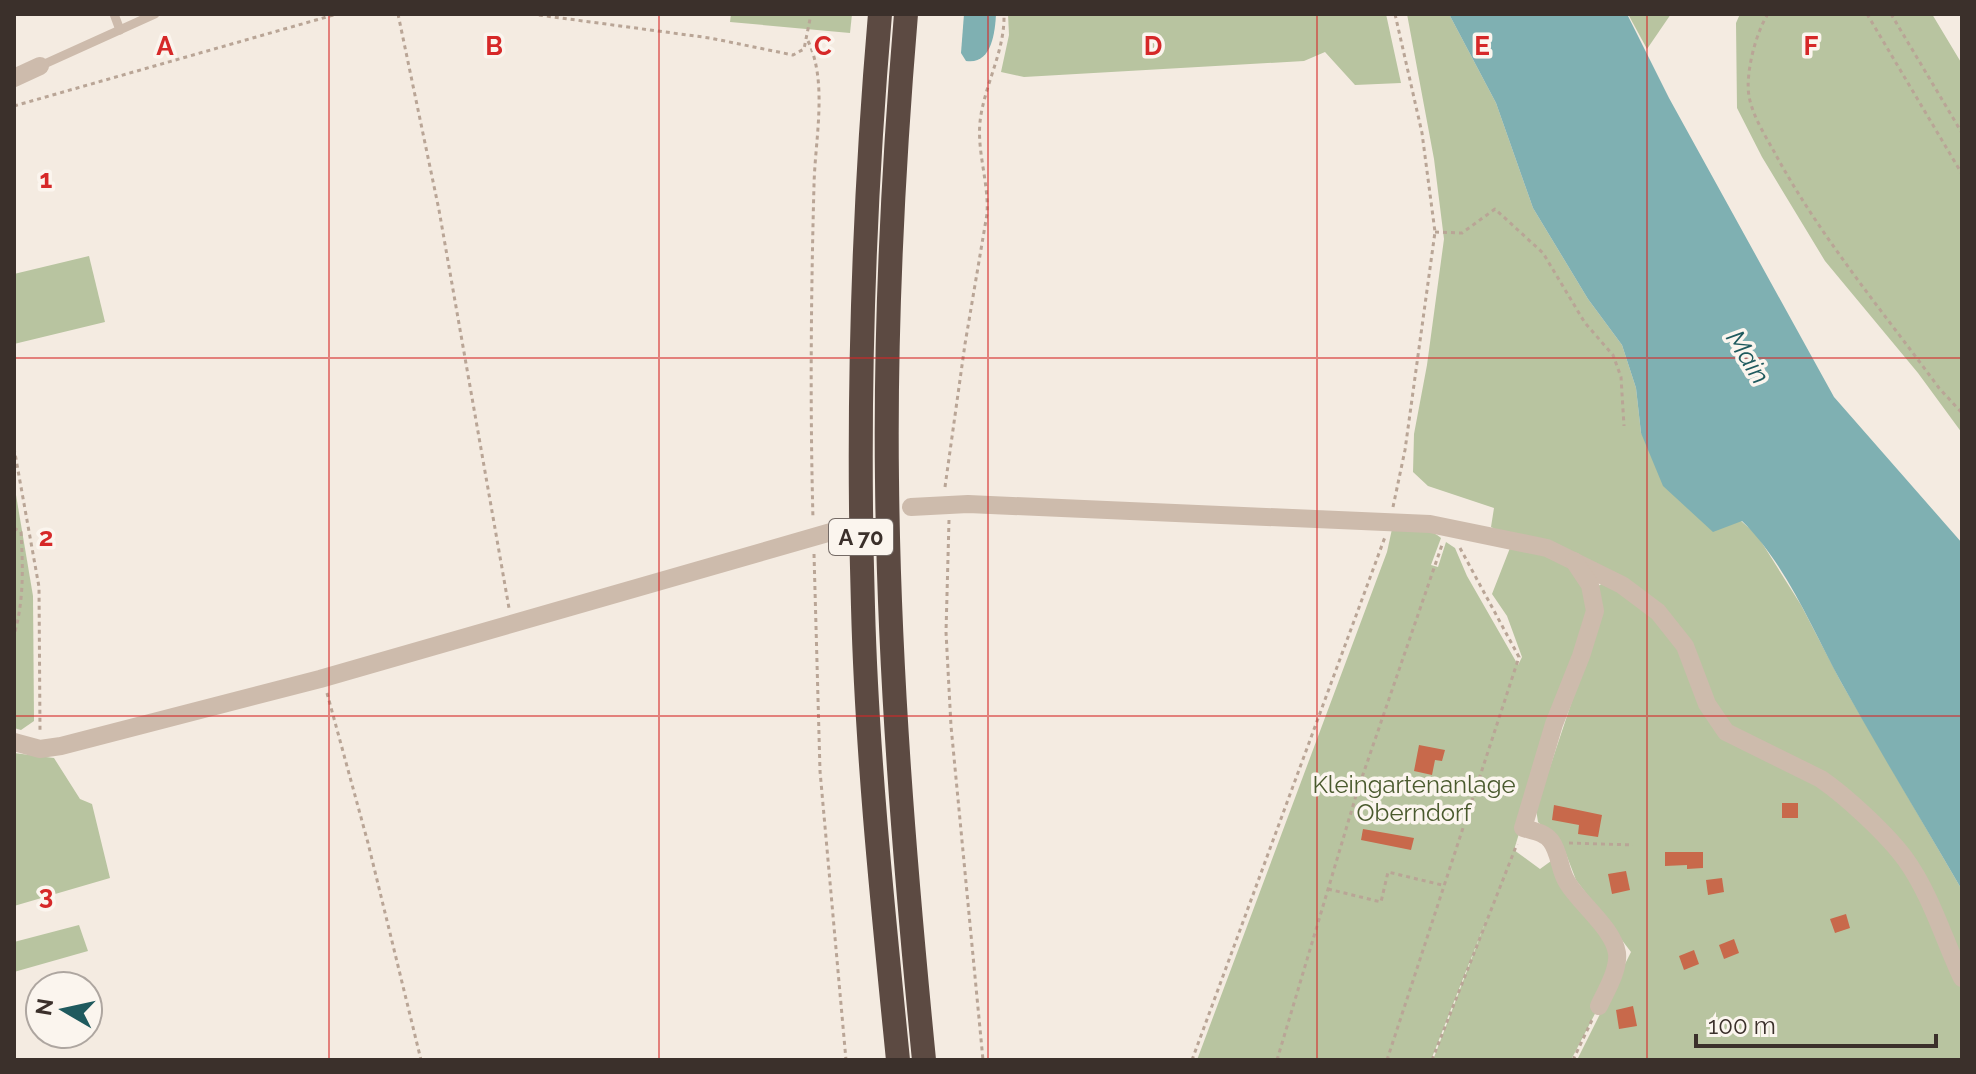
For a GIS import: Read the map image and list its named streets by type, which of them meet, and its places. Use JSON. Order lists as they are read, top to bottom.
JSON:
{
  "streets": {
    "highway": ["A 70"]
  },
  "water": ["Main"],
  "parks": ["Kleingartenanlage Oberndorf"],
  "scale_bar": "100 m",
  "north": "left",
  "grid": {
    "columns": [
      "A",
      "B",
      "C",
      "D",
      "E",
      "F"
    ],
    "rows": ["1", "2", "3"]
  }
}
